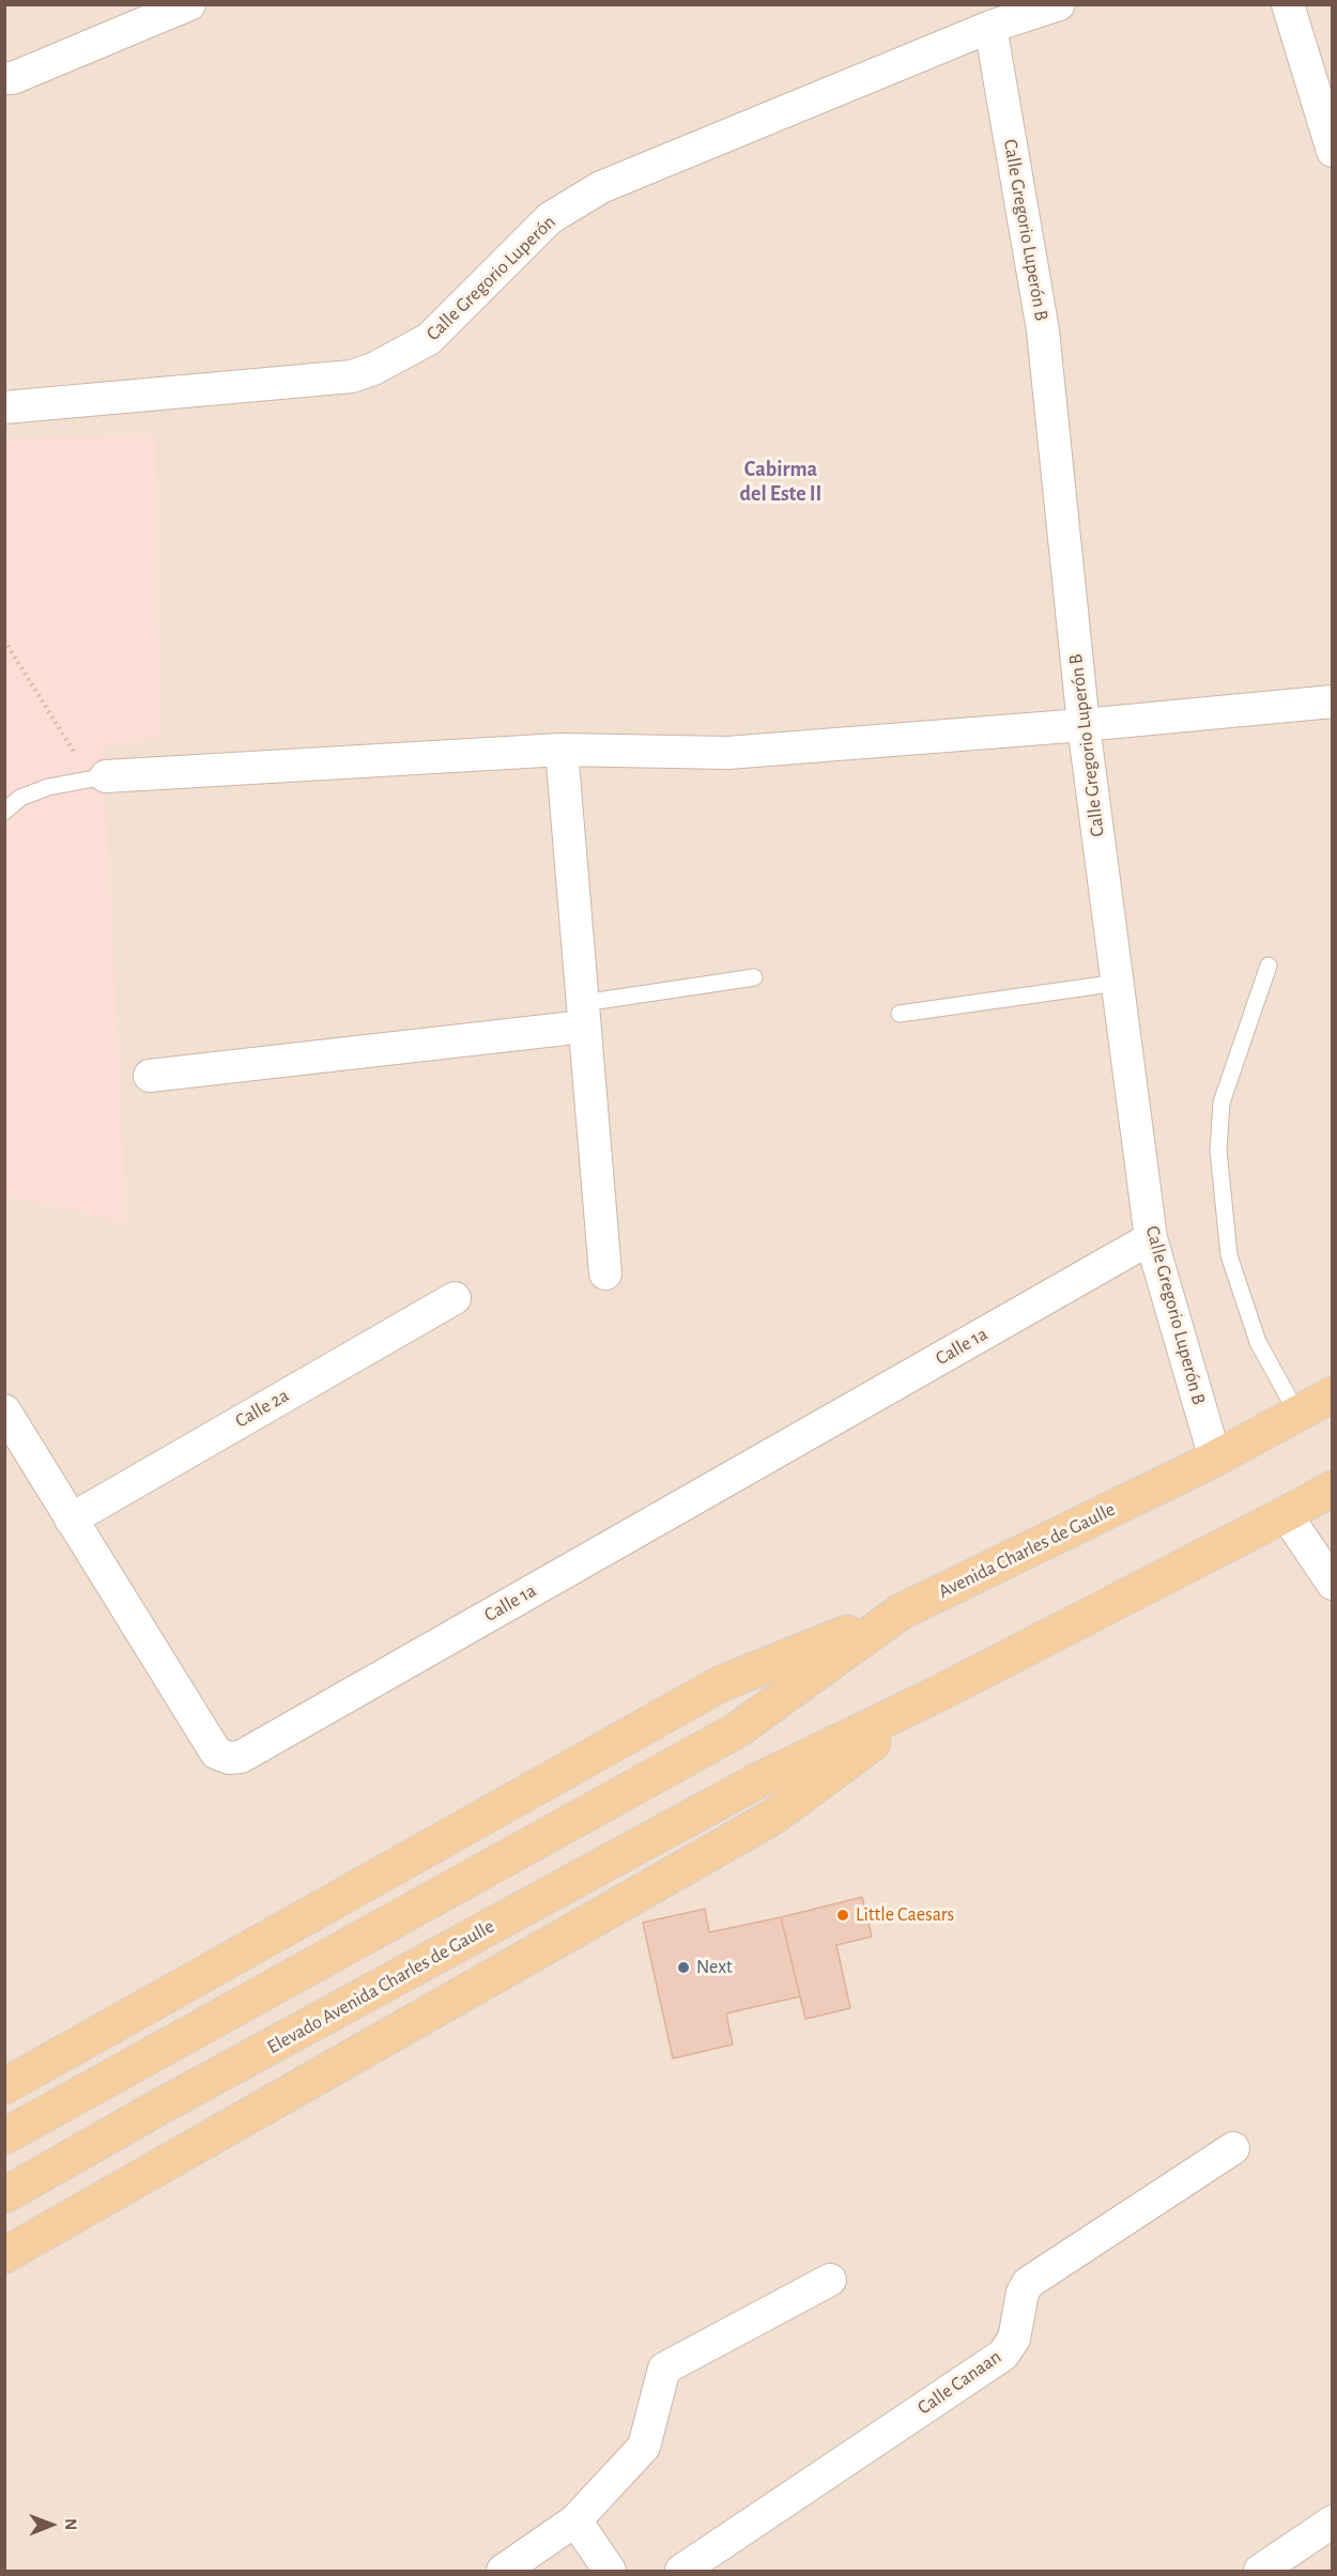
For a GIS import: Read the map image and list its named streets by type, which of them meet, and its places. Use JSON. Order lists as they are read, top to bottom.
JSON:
{
  "streets": {
    "main road": ["Avenida Charles de Gaulle", "Elevado Avenida Charles de Gaulle"],
    "street": [
      "Calle Gregorio Luperón B",
      "Calle Gregorio Luperón",
      "Calle 1a",
      "Calle 2a",
      "Calle Canaan"
    ]
  },
  "crossings": [
    ["Calle Gregorio Luperón B", "Calle Gregorio Luperón"],
    ["Calle Gregorio Luperón B", "Calle 1a"],
    ["Calle Gregorio Luperón B", "Avenida Charles de Gaulle"],
    ["Calle 1a", "Calle 2a"]
  ],
  "districts": ["Cabirma del Este II"],
  "places": ["Little Caesars", "Next"],
  "north": "right"
}
